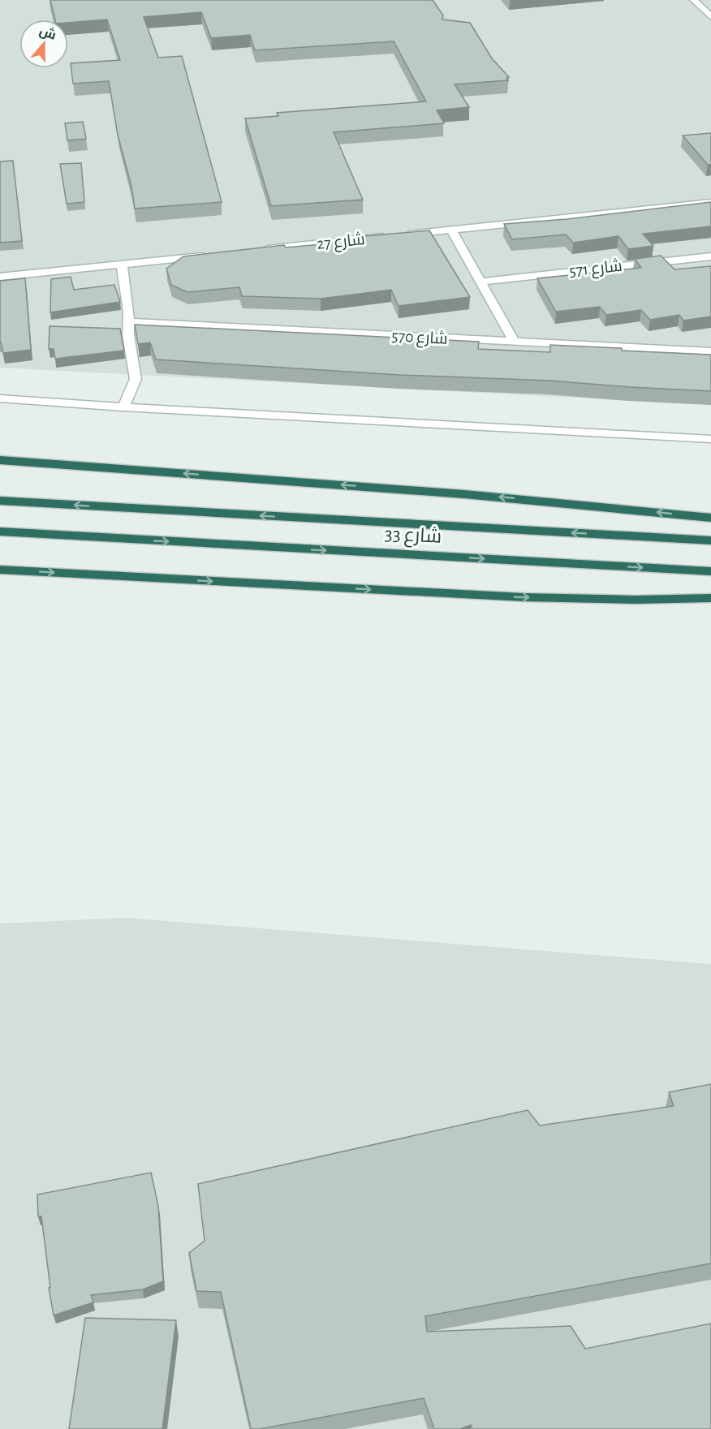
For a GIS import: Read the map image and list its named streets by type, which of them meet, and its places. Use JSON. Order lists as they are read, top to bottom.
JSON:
{
  "streets": {
    "highway": ["شارع 33"],
    "street": ["شارع 27", "شارع 571", "شارع 570"]
  },
  "north": "top"
}
